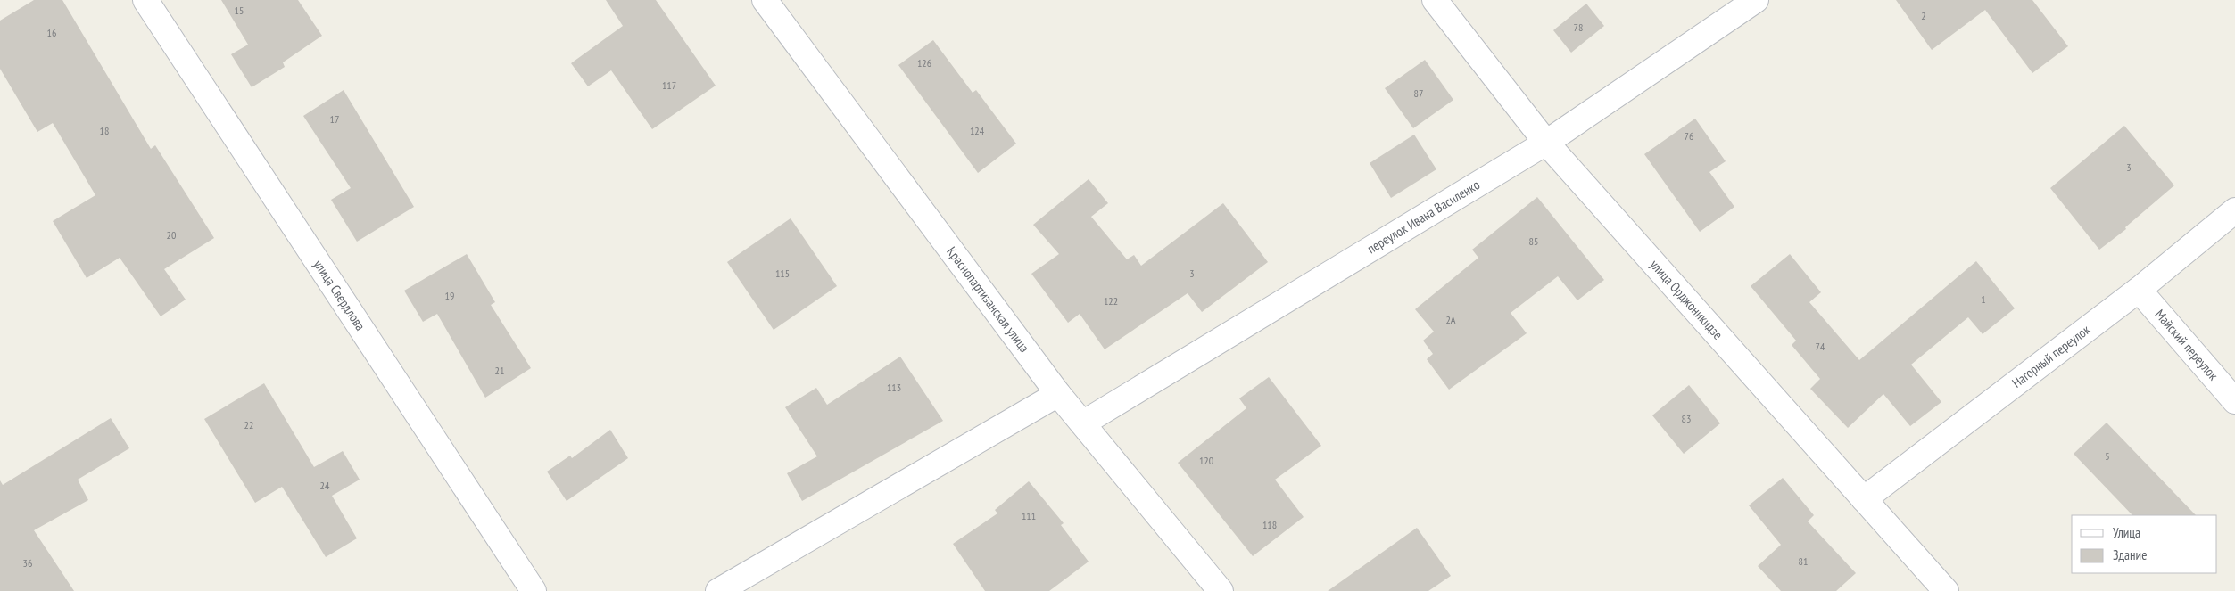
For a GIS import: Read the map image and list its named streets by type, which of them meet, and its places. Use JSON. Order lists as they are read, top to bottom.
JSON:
{
  "streets": {
    "street": [
      "переулок Ивана Василенко",
      "улица Свердлова",
      "Краснопартизанская улица",
      "улица Орджоникидзе",
      "Майский переулок",
      "Нагорный переулок"
    ]
  },
  "crossings": [
    ["переулок Ивана Василенко", "Краснопартизанская улица"],
    ["переулок Ивана Василенко", "улица Орджоникидзе"],
    ["улица Орджоникидзе", "Нагорный переулок"],
    ["Майский переулок", "Нагорный переулок"]
  ],
  "house_numbers": [
    "15",
    "2",
    "78",
    "16",
    "126",
    "117",
    "87",
    "17",
    "18",
    "124",
    "76",
    "3",
    "20",
    "85",
    "115",
    "3",
    "19",
    "1",
    "122",
    "2А",
    "74",
    "21",
    "113",
    "83",
    "22",
    "5",
    "120",
    "24",
    "111",
    "118",
    "81",
    "36"
  ],
  "legend": ["Улица", "Здание"]
}
